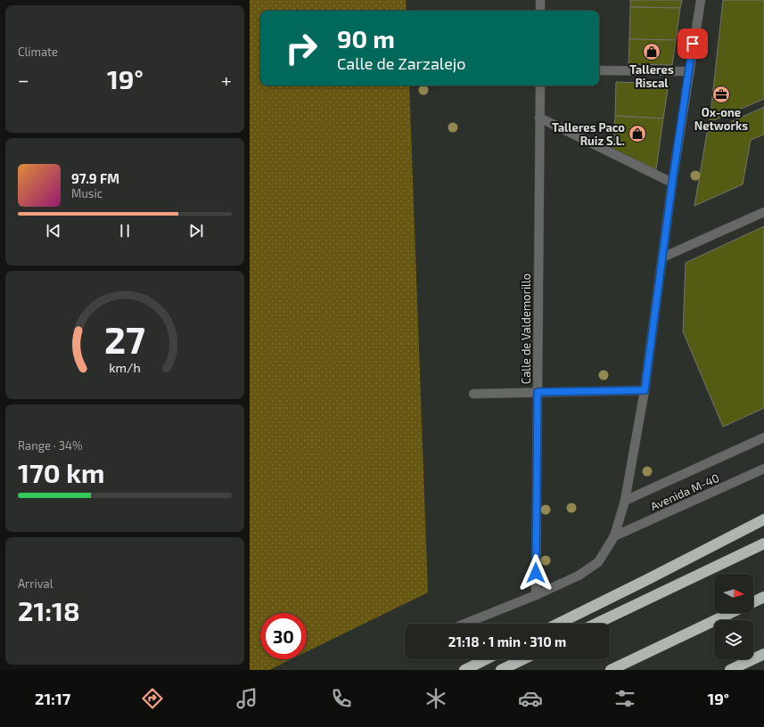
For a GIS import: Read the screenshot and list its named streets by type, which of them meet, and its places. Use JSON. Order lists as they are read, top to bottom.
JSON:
{
  "streets": {
    "street": ["Calle de Valdemorillo", "Avenida M-40"]
  },
  "places": {
    "shop": ["Talleres Riscal", "Talleres Paco Ruiz S.L."],
    "office": ["Ox-one Networks"]
  },
  "north": "right",
  "page": {
    "tile": [
      "Climate",
      ["Range · 34%", "170 km"],
      ["Arrival", "21:18"]
    ],
    "turn": ["90 m", "Calle de Zarzalejo"],
    "heat": ["−", "19°", "+"],
    "song": ["97.9 FM", "Music"],
    "limit": "30",
    "trip": "21:18 · 1 min · 310 m",
    "tabs": ["21:17", "19°"],
    "gauge": ["27", "km/h"]
  }
}
